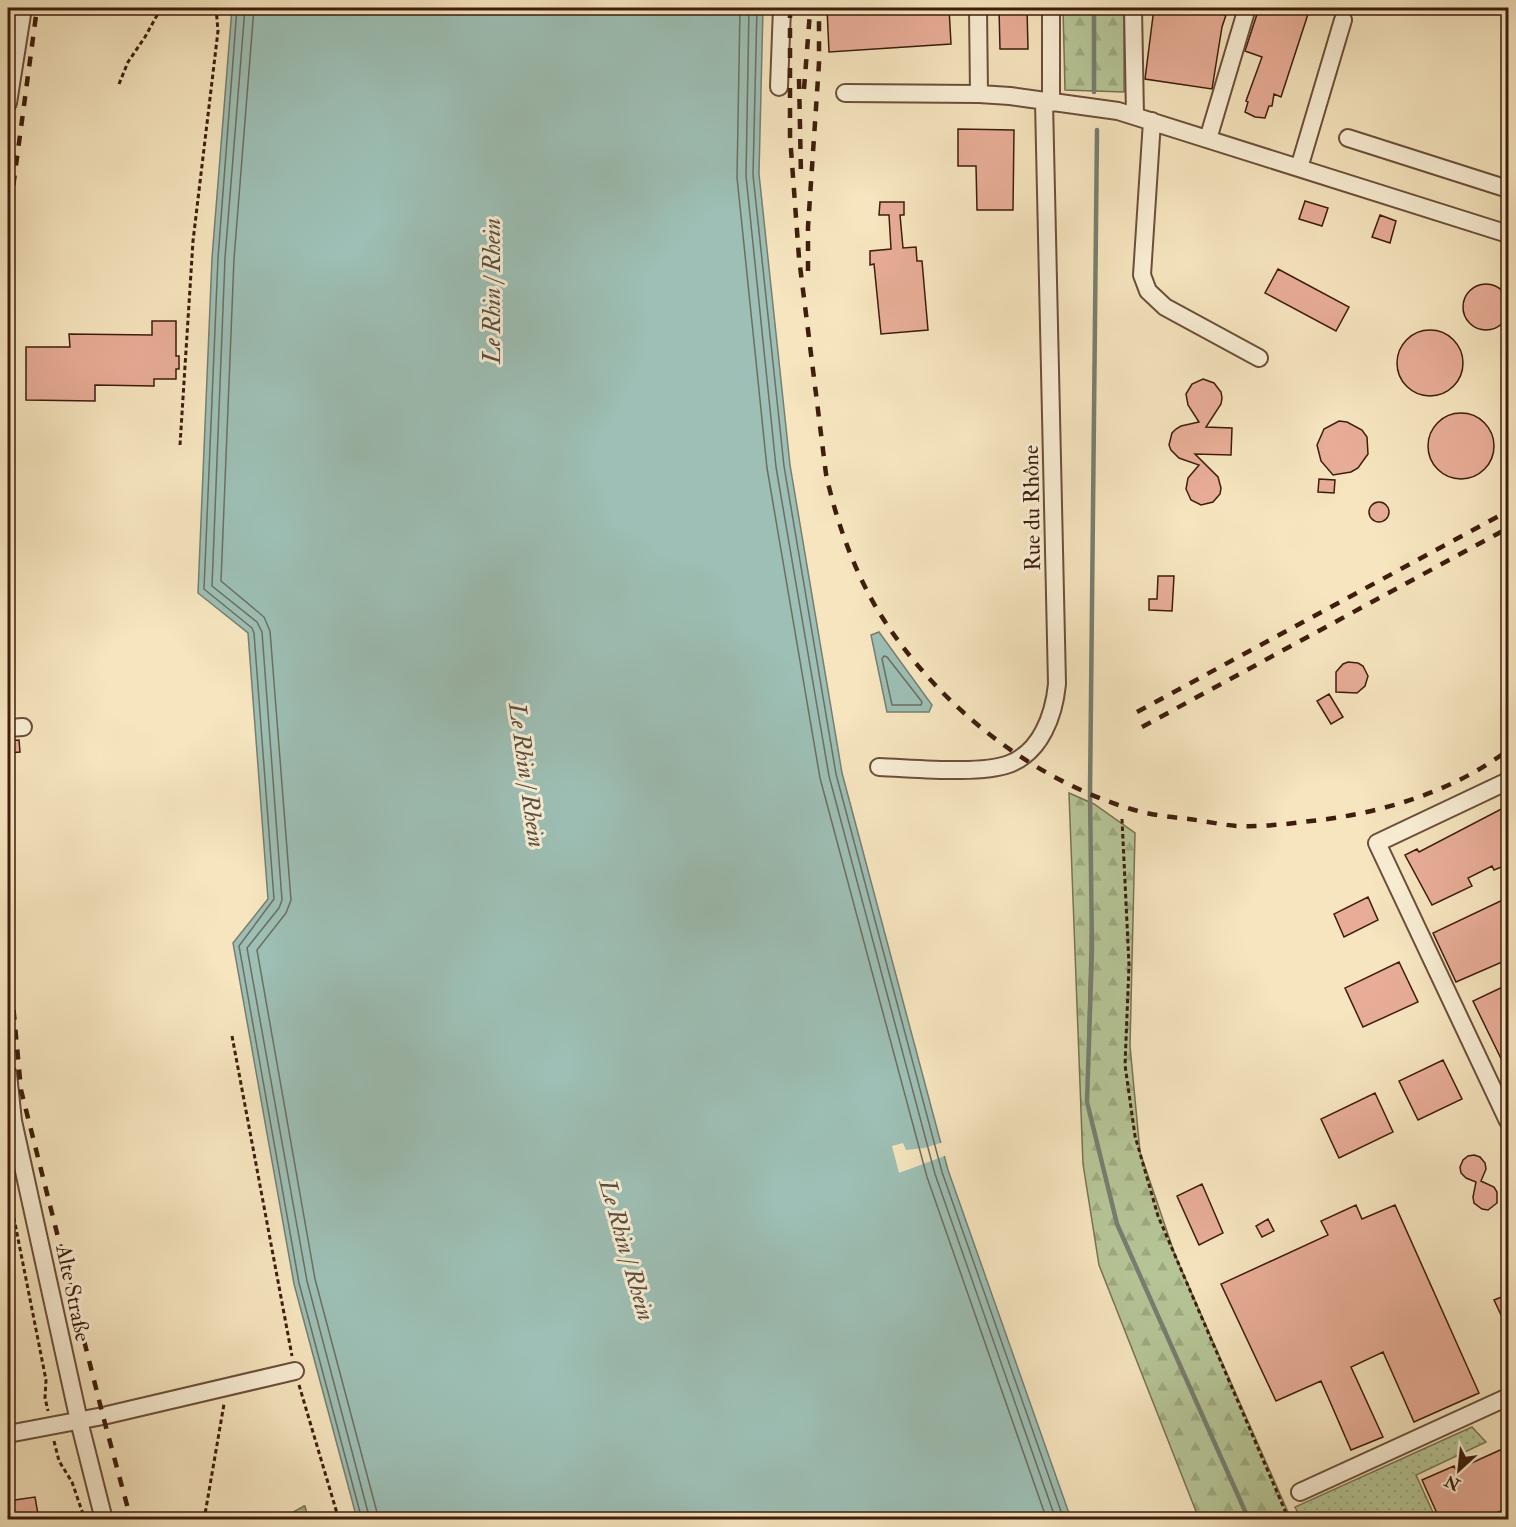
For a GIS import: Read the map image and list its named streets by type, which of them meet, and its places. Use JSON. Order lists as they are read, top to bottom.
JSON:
{
  "streets": {
    "street": ["Rue du Rhône", "Alte Straße"]
  },
  "water": ["Le Rhin / Rhein"],
  "north": "bottom left"
}
